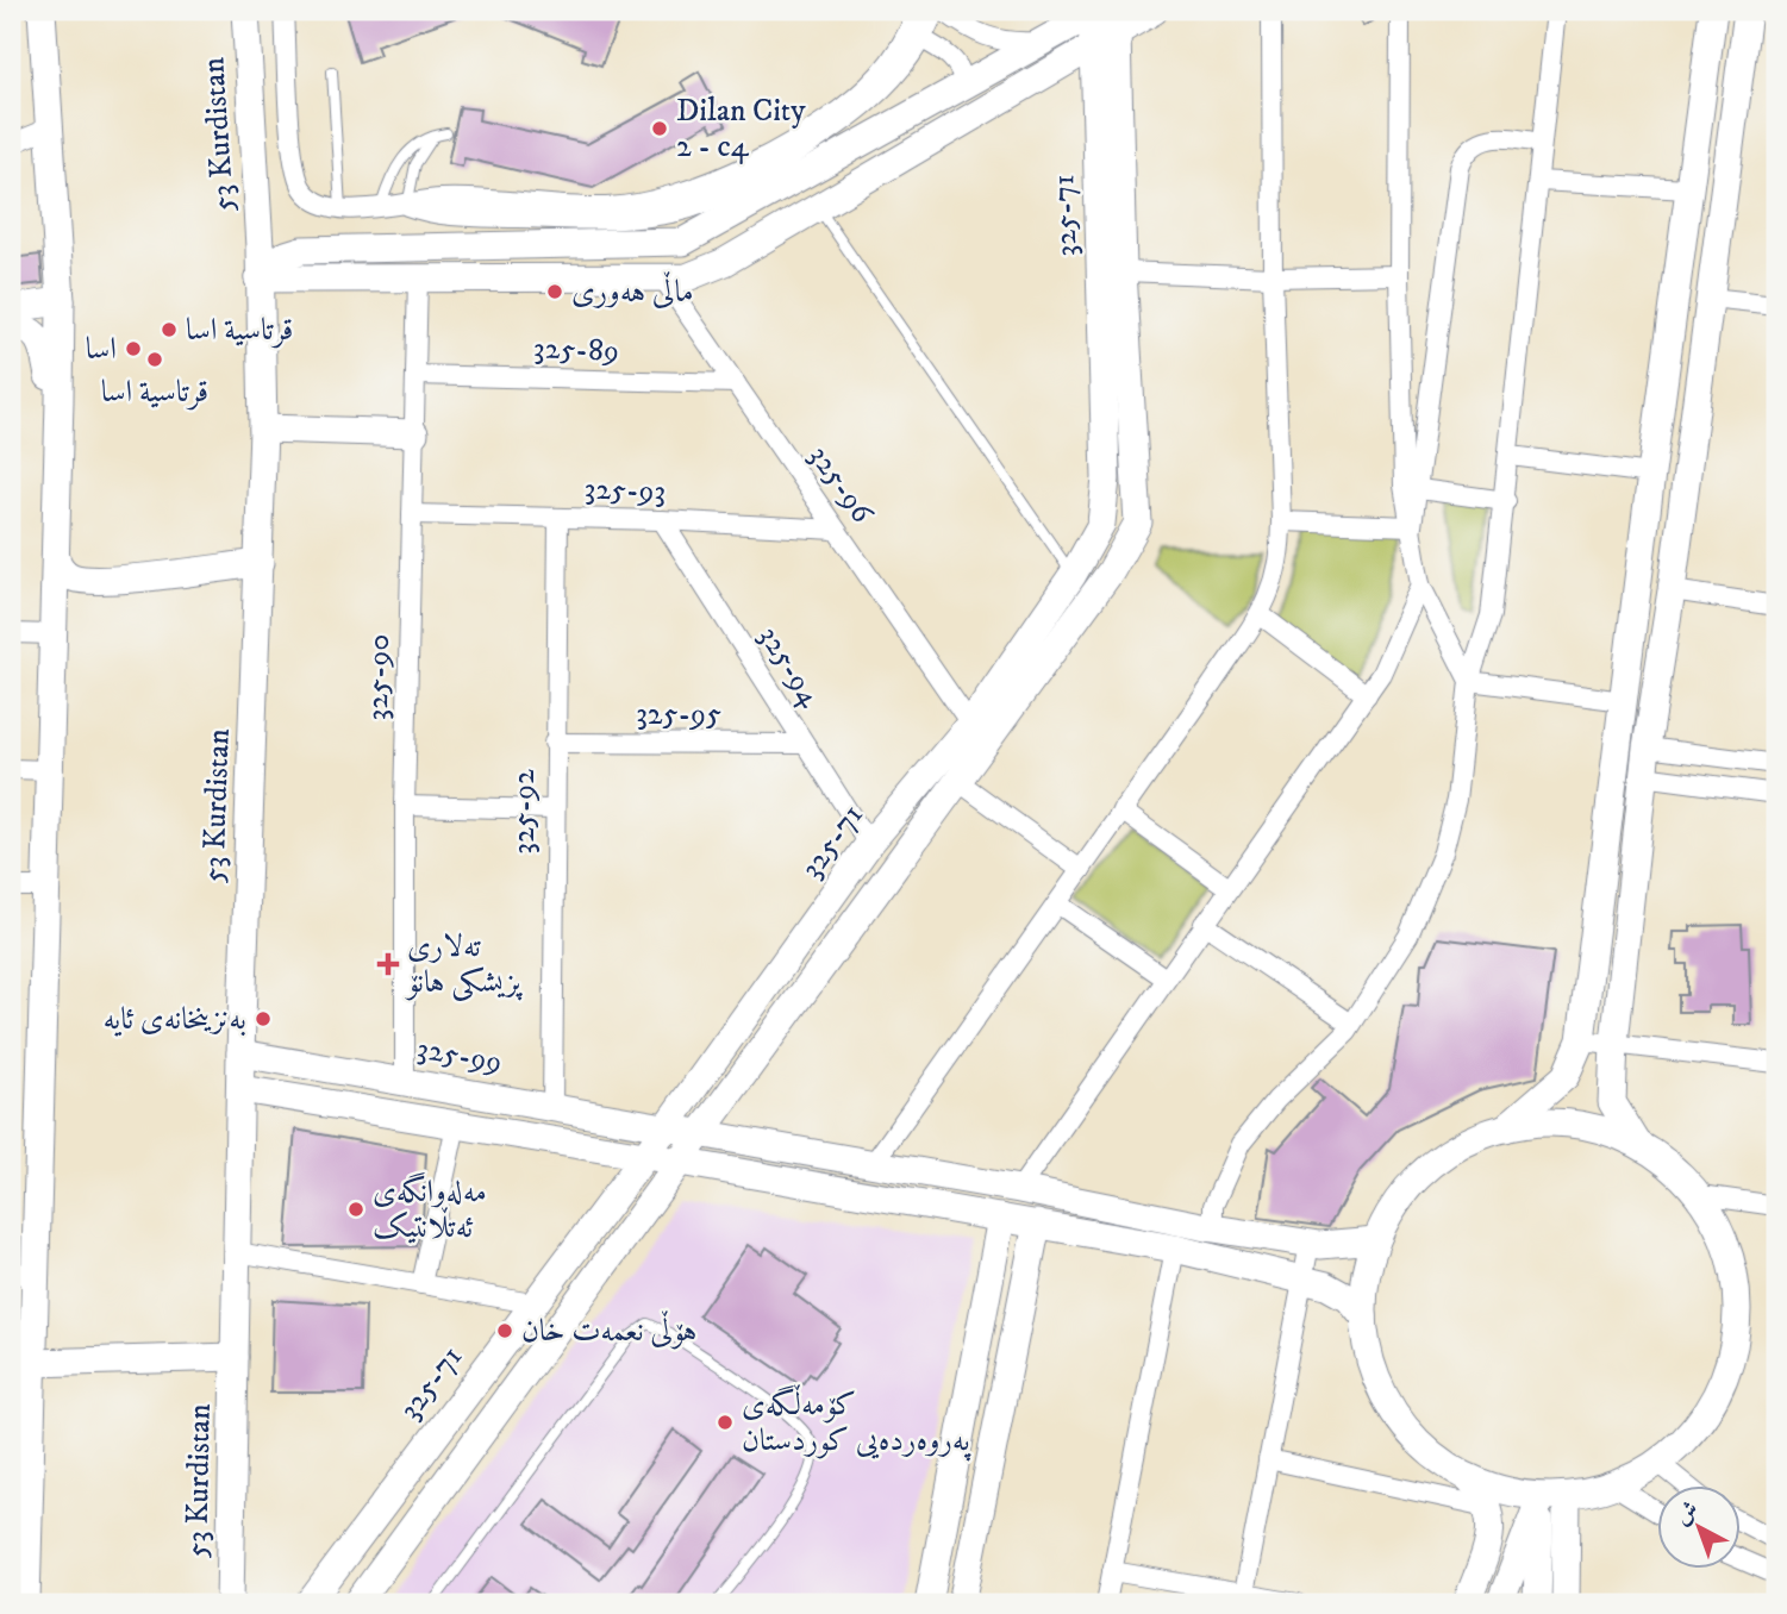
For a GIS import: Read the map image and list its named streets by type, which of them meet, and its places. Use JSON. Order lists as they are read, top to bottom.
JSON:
{
  "streets": {
    "street": [
      "53 Kurdistan",
      "325-71",
      "325-89",
      "325-96",
      "325-93",
      "325-94",
      "325-90",
      "325-95",
      "325-92",
      "325-99"
    ]
  },
  "crossings": [
    ["53 Kurdistan", "325-99"],
    ["325-71", "325-96"],
    ["325-71", "325-94"],
    ["325-71", "325-99"],
    ["325-89", "325-96"],
    ["325-89", "325-90"],
    ["325-96", "325-93"],
    ["325-93", "325-94"],
    ["325-93", "325-90"],
    ["325-93", "325-92"],
    ["325-94", "325-95"],
    ["325-90", "325-99"],
    ["325-95", "325-92"],
    ["325-92", "325-99"]
  ],
  "places": {
    "other": [
      "Dilan City 2 - c4",
      "ماڵی هەوری",
      "قرتاسیة اسا",
      "اسا",
      "قرتاسية اسا",
      "بەنزینخانەی ئایە",
      "مەلەوانگەی ئەتڵانتیک",
      "هۆڵی نعمەت خان",
      "كۆمەڵگەی پەروەردەیی كوردستان"
    ],
    "health": ["تەلاری پزیشکی هانۆ"]
  },
  "north": "top left"
}
